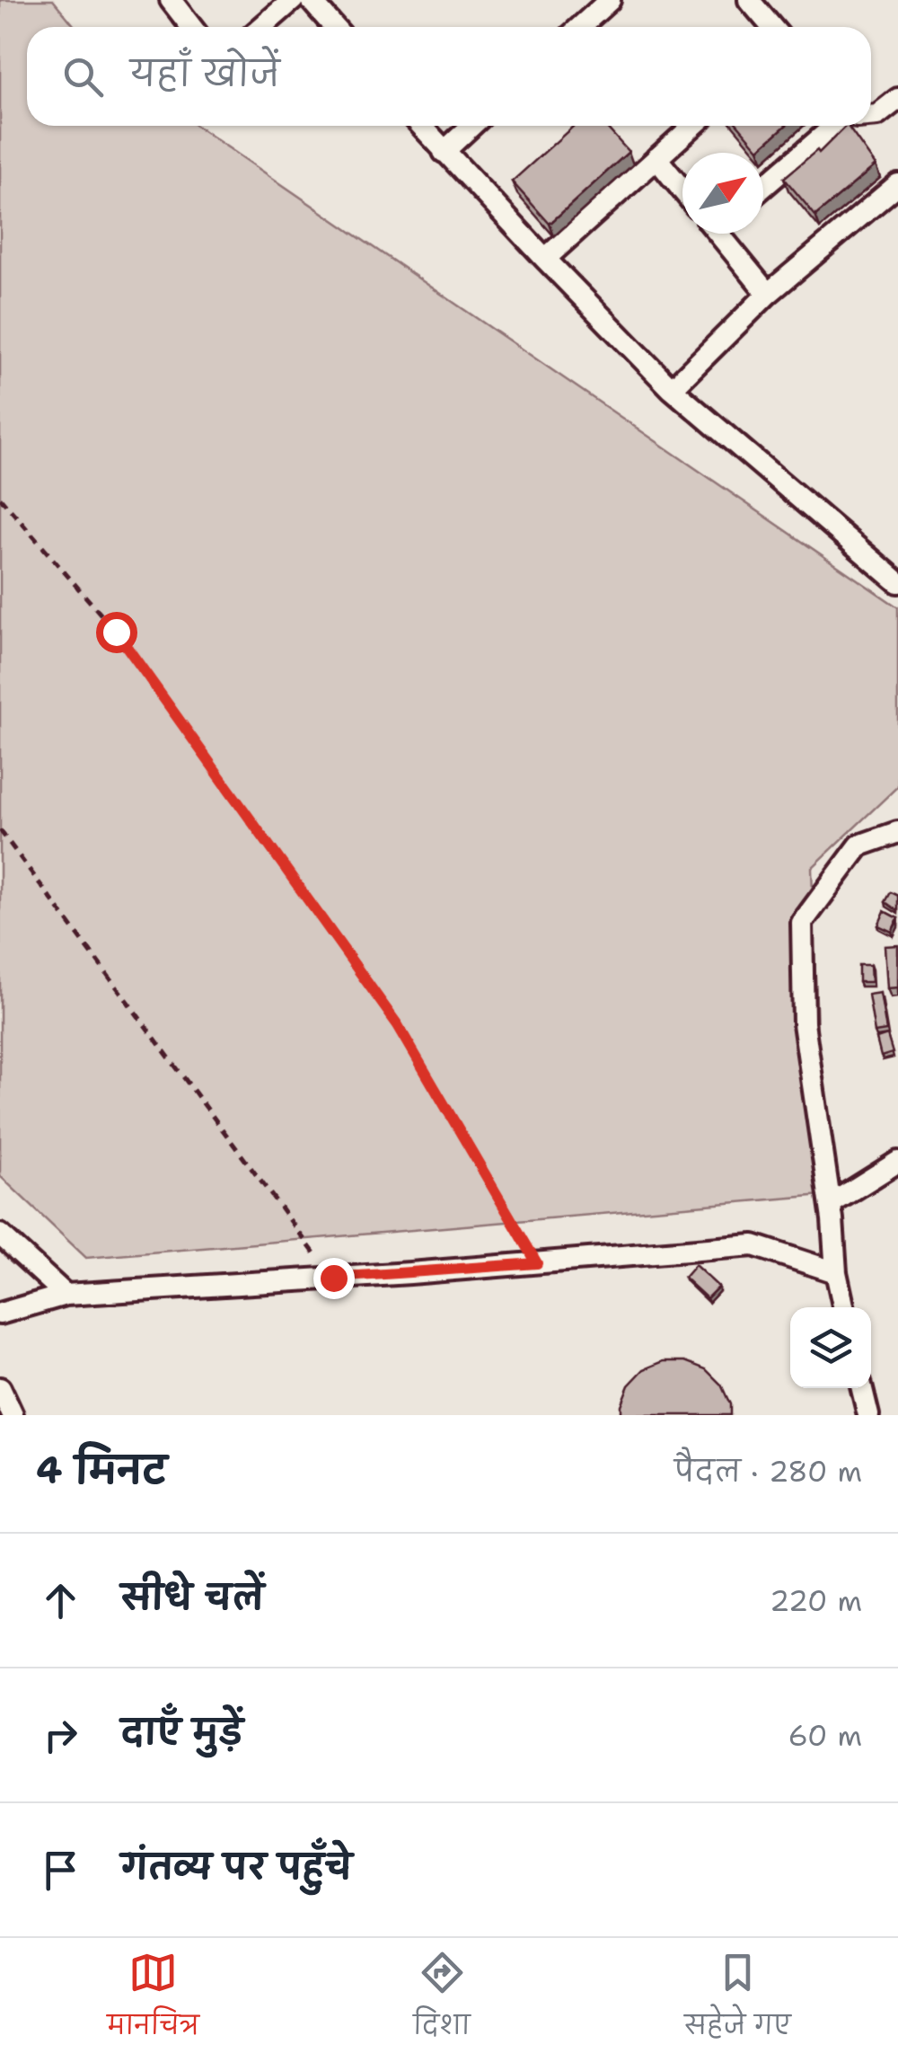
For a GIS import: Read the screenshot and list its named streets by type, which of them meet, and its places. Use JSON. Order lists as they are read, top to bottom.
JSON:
{
  "north": "top right",
  "page": {
    "search": "यहाँ खोजें",
    "heading": ["4 मिनट", "पैदल · 280 m"],
    "list": [
      ["सीधे चलें", "220 m"],
      ["दाएँ मुड़ें", "60 m"],
      "गंतव्य पर पहुँचे"
    ],
    "nav": ["मानचित्र", "दिशा", "सहेजे गए"]
  }
}
